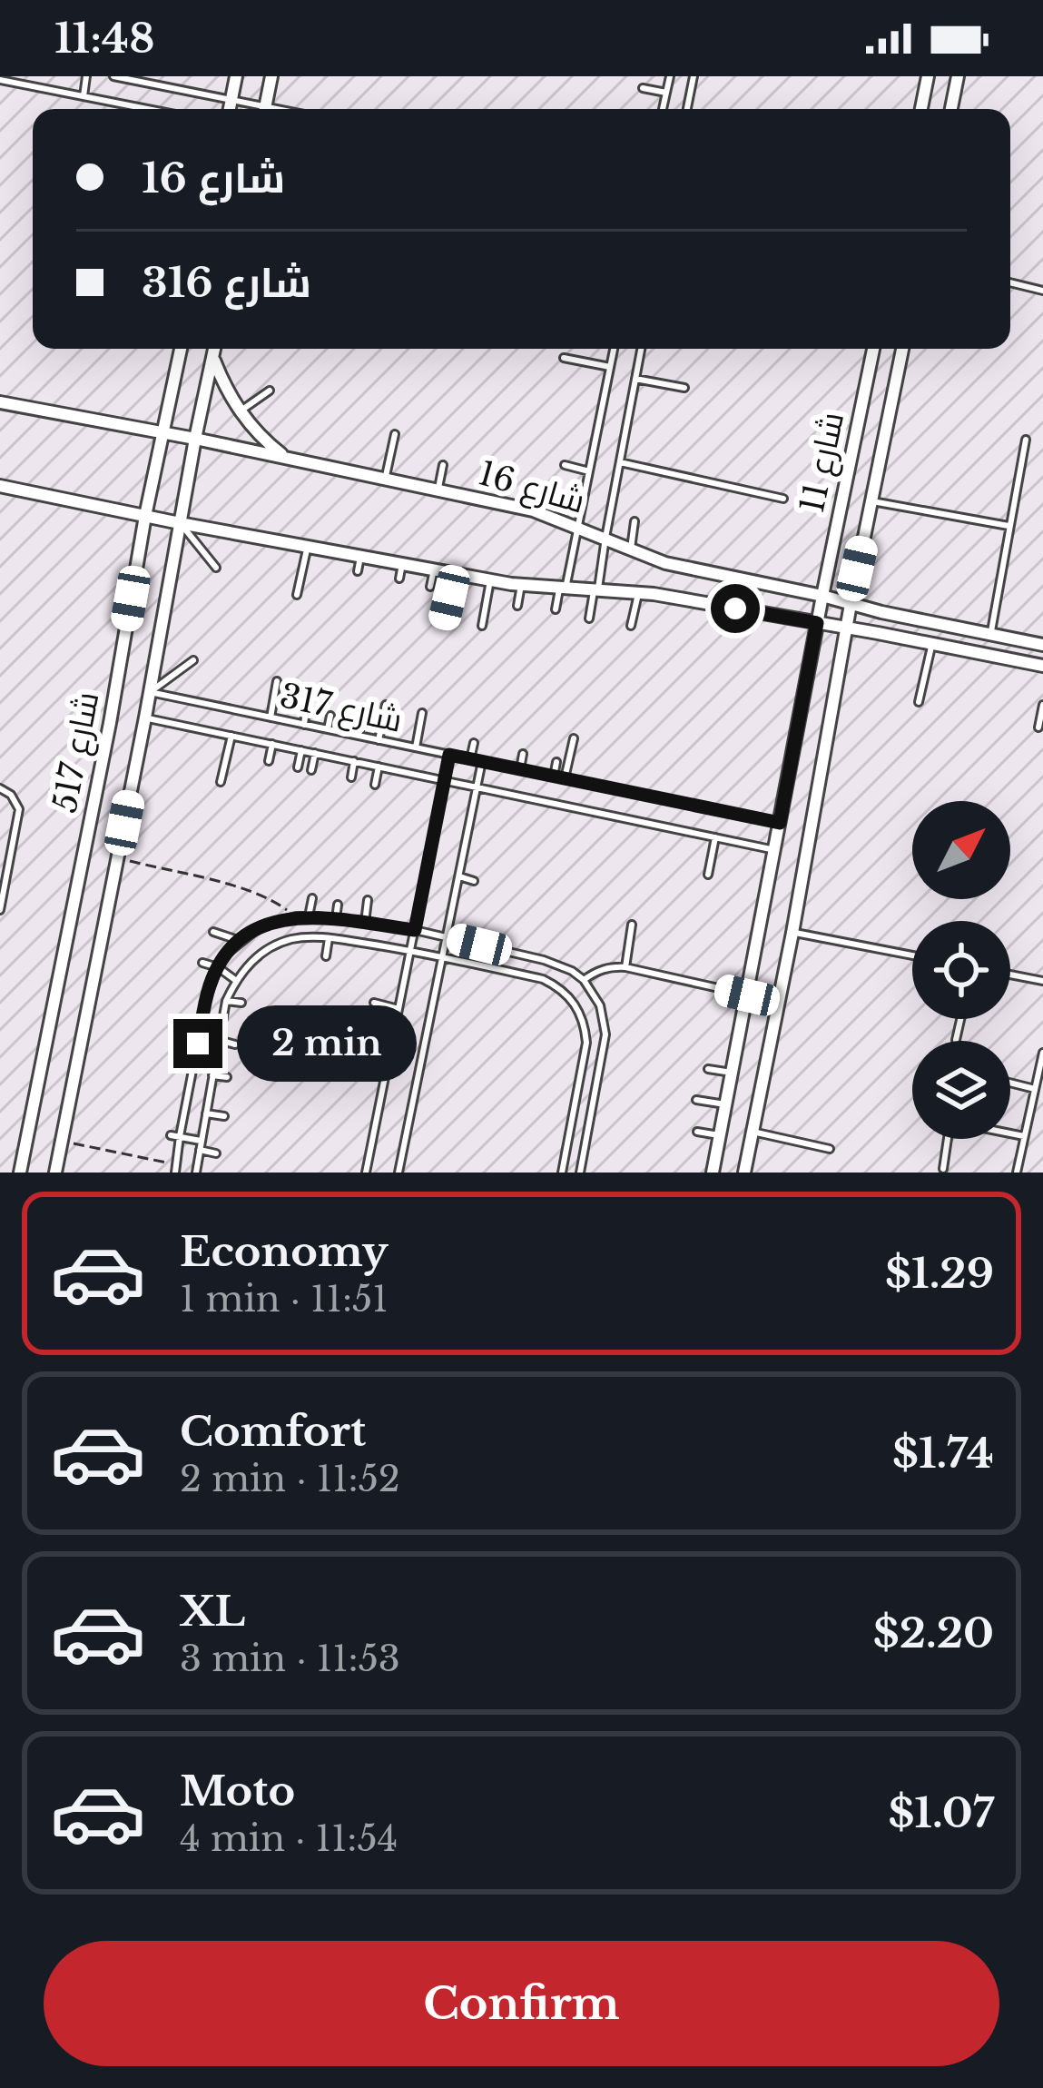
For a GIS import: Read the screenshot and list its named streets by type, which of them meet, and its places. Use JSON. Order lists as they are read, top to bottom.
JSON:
{
  "streets": {
    "street": ["شارع 11", "شارع 16", "شارع 517"],
    "lane": ["شارع 317"]
  },
  "crossings": [
    ["شارع 11", "شارع 16"],
    ["شارع 11", "شارع 317"],
    ["شارع 16", "شارع 517"],
    ["شارع 317", "شارع 517"]
  ],
  "north": "top right",
  "page": {
    "status": "11:48",
    "banner": ["شارع 16", "شارع 316"],
    "bubble": "2 min",
    "list": [
      {
        "name": "Economy",
        "note": "1 min · 11:51",
        "value": "$1.29"
      },
      {
        "name": "Comfort",
        "note": "2 min · 11:52",
        "value": "$1.74"
      },
      {
        "name": "XL",
        "note": "3 min · 11:53",
        "value": "$2.20"
      },
      {
        "name": "Moto",
        "note": "4 min · 11:54",
        "value": "$1.07"
      }
    ],
    "buttons": "Confirm"
  }
}
